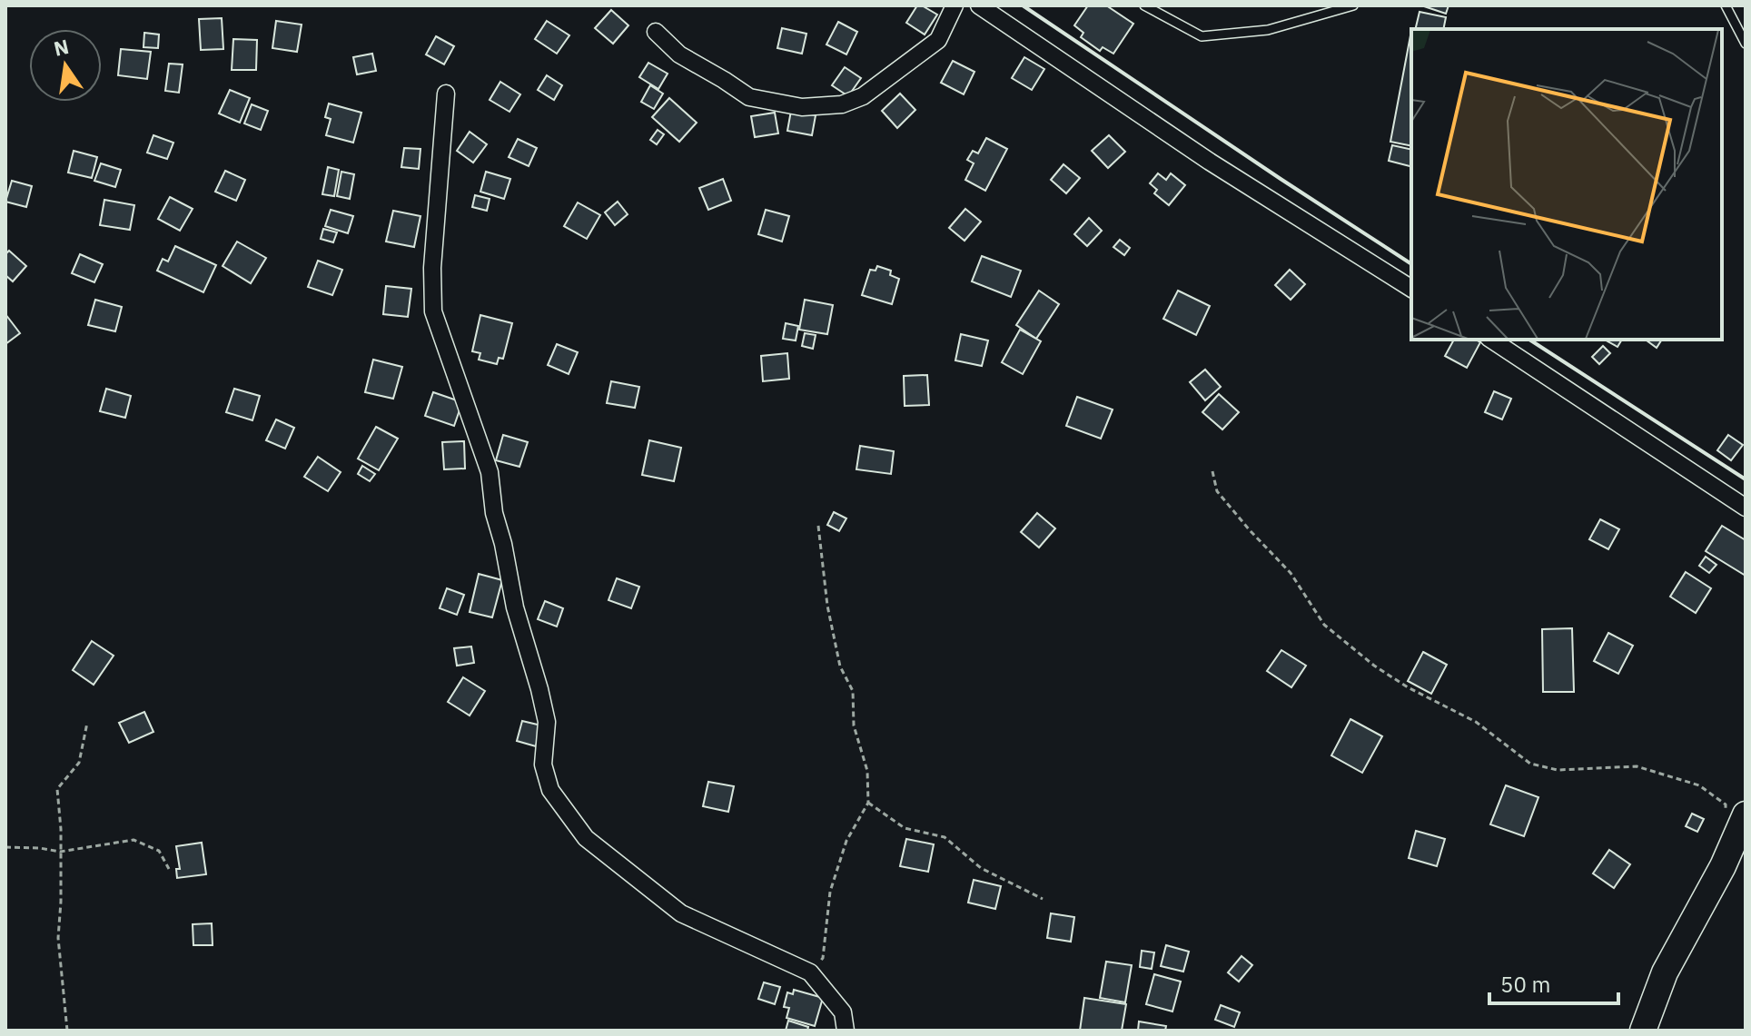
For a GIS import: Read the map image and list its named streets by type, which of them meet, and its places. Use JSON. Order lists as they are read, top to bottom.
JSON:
{
  "scale_bar": "50 m",
  "north": "top"
}
